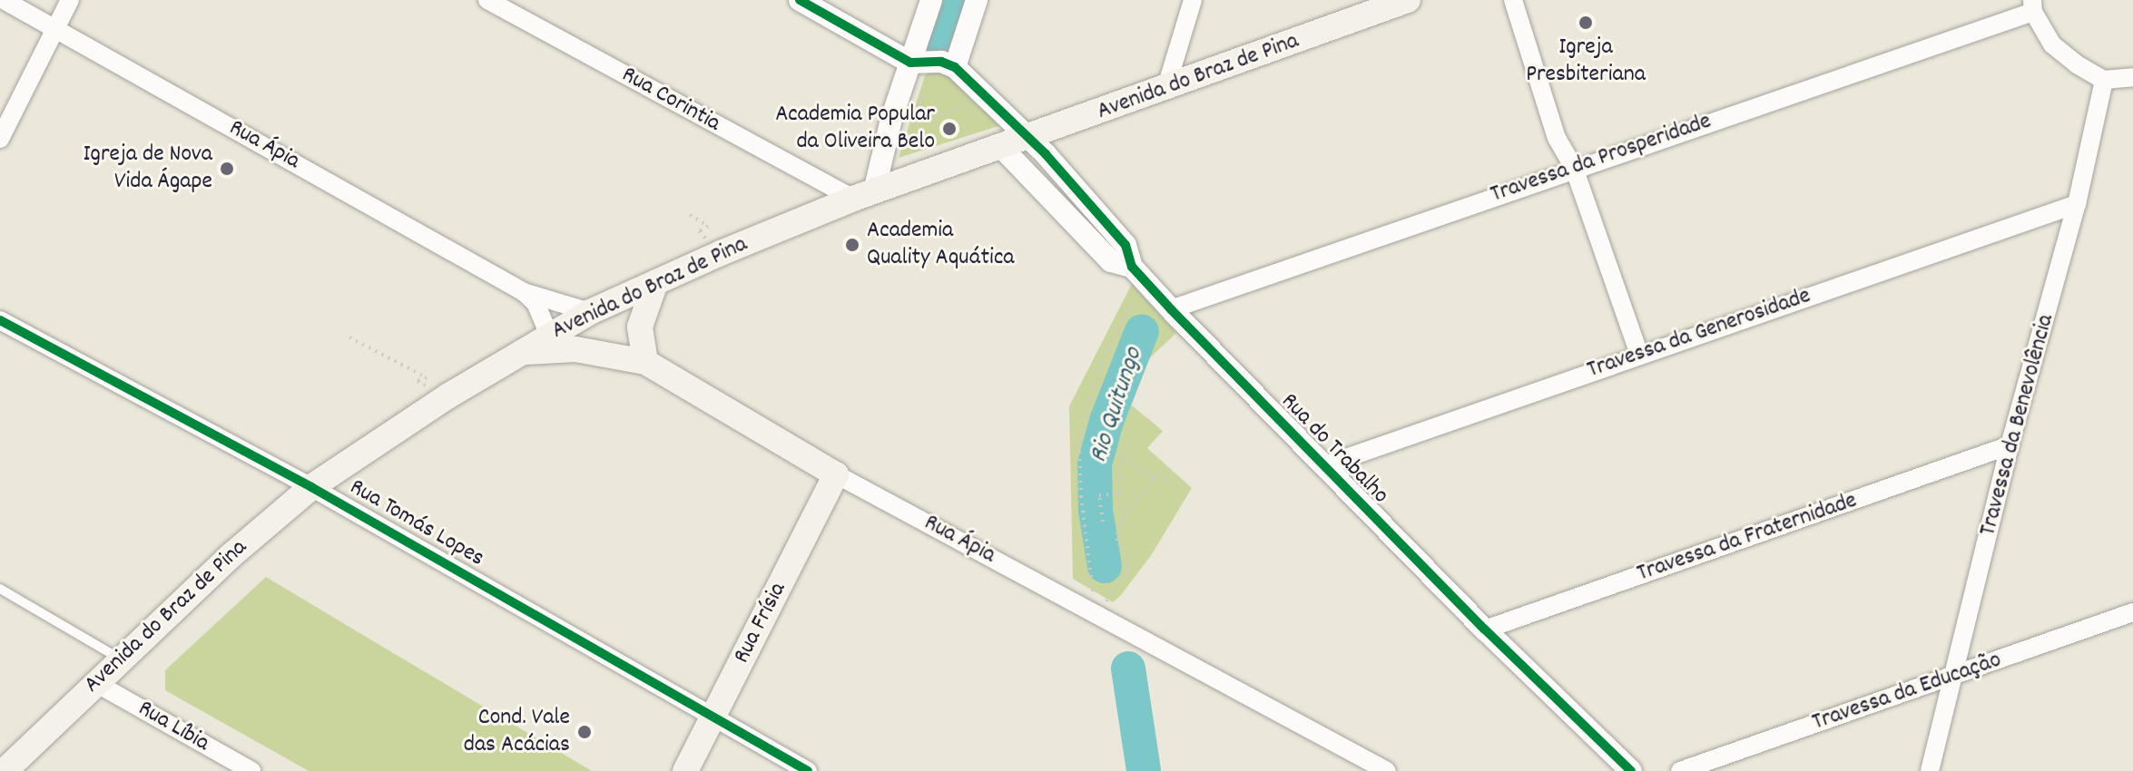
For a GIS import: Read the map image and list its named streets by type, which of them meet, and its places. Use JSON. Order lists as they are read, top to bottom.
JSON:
{
  "streets": {
    "main road": ["Avenida do Braz de Pina", "Rua Ápia", "Rua Frísia"],
    "street": [
      "Rua Corintia",
      "Travessa da Prosperidade",
      "Travessa da Generosidade",
      "Travessa da Benevolência",
      "Rua do Trabalho",
      "Rua Tomás Lopes",
      "Travessa da Fraternidade",
      "Travessa da Educação",
      "Rua Líbia"
    ]
  },
  "crossings": [
    ["Avenida do Braz de Pina", "Rua Corintia"],
    ["Avenida do Braz de Pina", "Rua Ápia"],
    ["Avenida do Braz de Pina", "Rua do Trabalho"],
    ["Avenida do Braz de Pina", "Rua Tomás Lopes"],
    ["Avenida do Braz de Pina", "Rua Líbia"],
    ["Rua Ápia", "Rua Frísia"],
    ["Travessa da Prosperidade", "Rua do Trabalho"],
    ["Travessa da Generosidade", "Travessa da Benevolência"],
    ["Travessa da Generosidade", "Rua do Trabalho"],
    ["Travessa da Benevolência", "Travessa da Fraternidade"],
    ["Travessa da Benevolência", "Travessa da Educação"],
    ["Rua do Trabalho", "Travessa da Fraternidade"],
    ["Rua Tomás Lopes", "Rua Frísia"]
  ],
  "water": ["Rio Quitungo"],
  "places": [
    "Igreja Presbiteriana",
    "Academia Popular da Oliveira Belo",
    "Igreja de Nova Vida Ágape",
    "Academia Quality Aquática",
    "Cond. Vale das Acácias"
  ]
}
